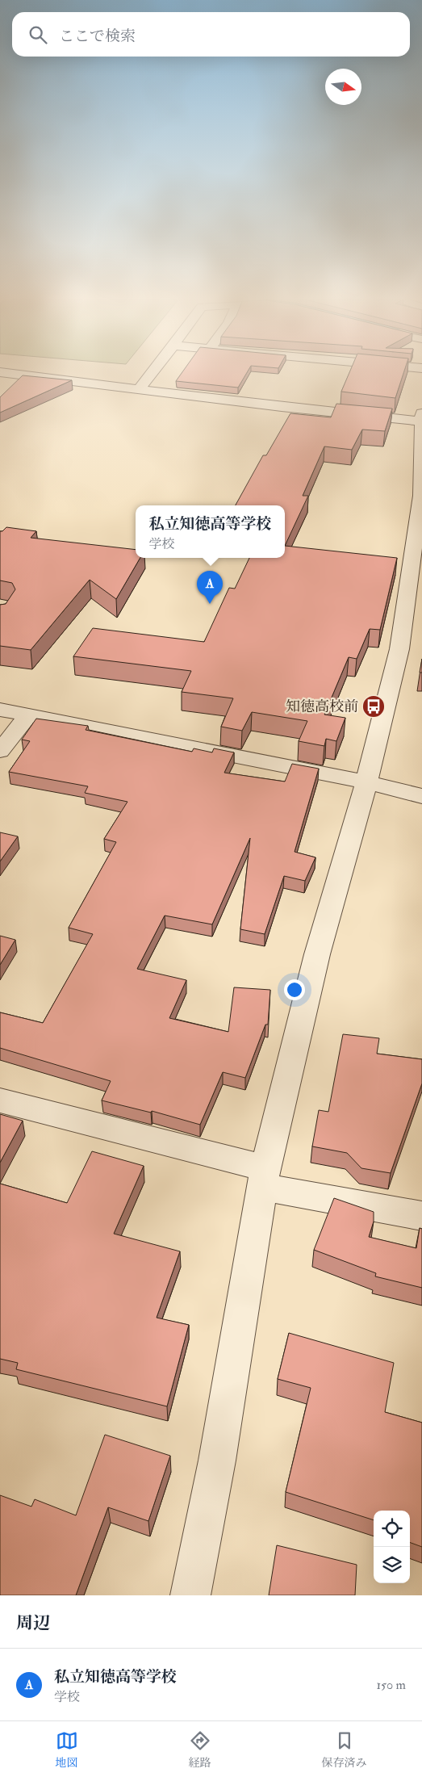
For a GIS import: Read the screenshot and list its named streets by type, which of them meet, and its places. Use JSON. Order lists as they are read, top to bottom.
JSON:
{
  "places": {
    "bus stop": ["知徳高校前"]
  },
  "north": "right",
  "page": {
    "search": "ここで検索",
    "popup": ["私立知徳高等学校", "学校"],
    "pins": "A",
    "heading": "周辺",
    "list": [
      {
        "mark": "A",
        "name": "私立知徳高等学校",
        "note": "学校",
        "value": "150 m"
      }
    ],
    "nav": ["地図", "経路", "保存済み"]
  }
}
